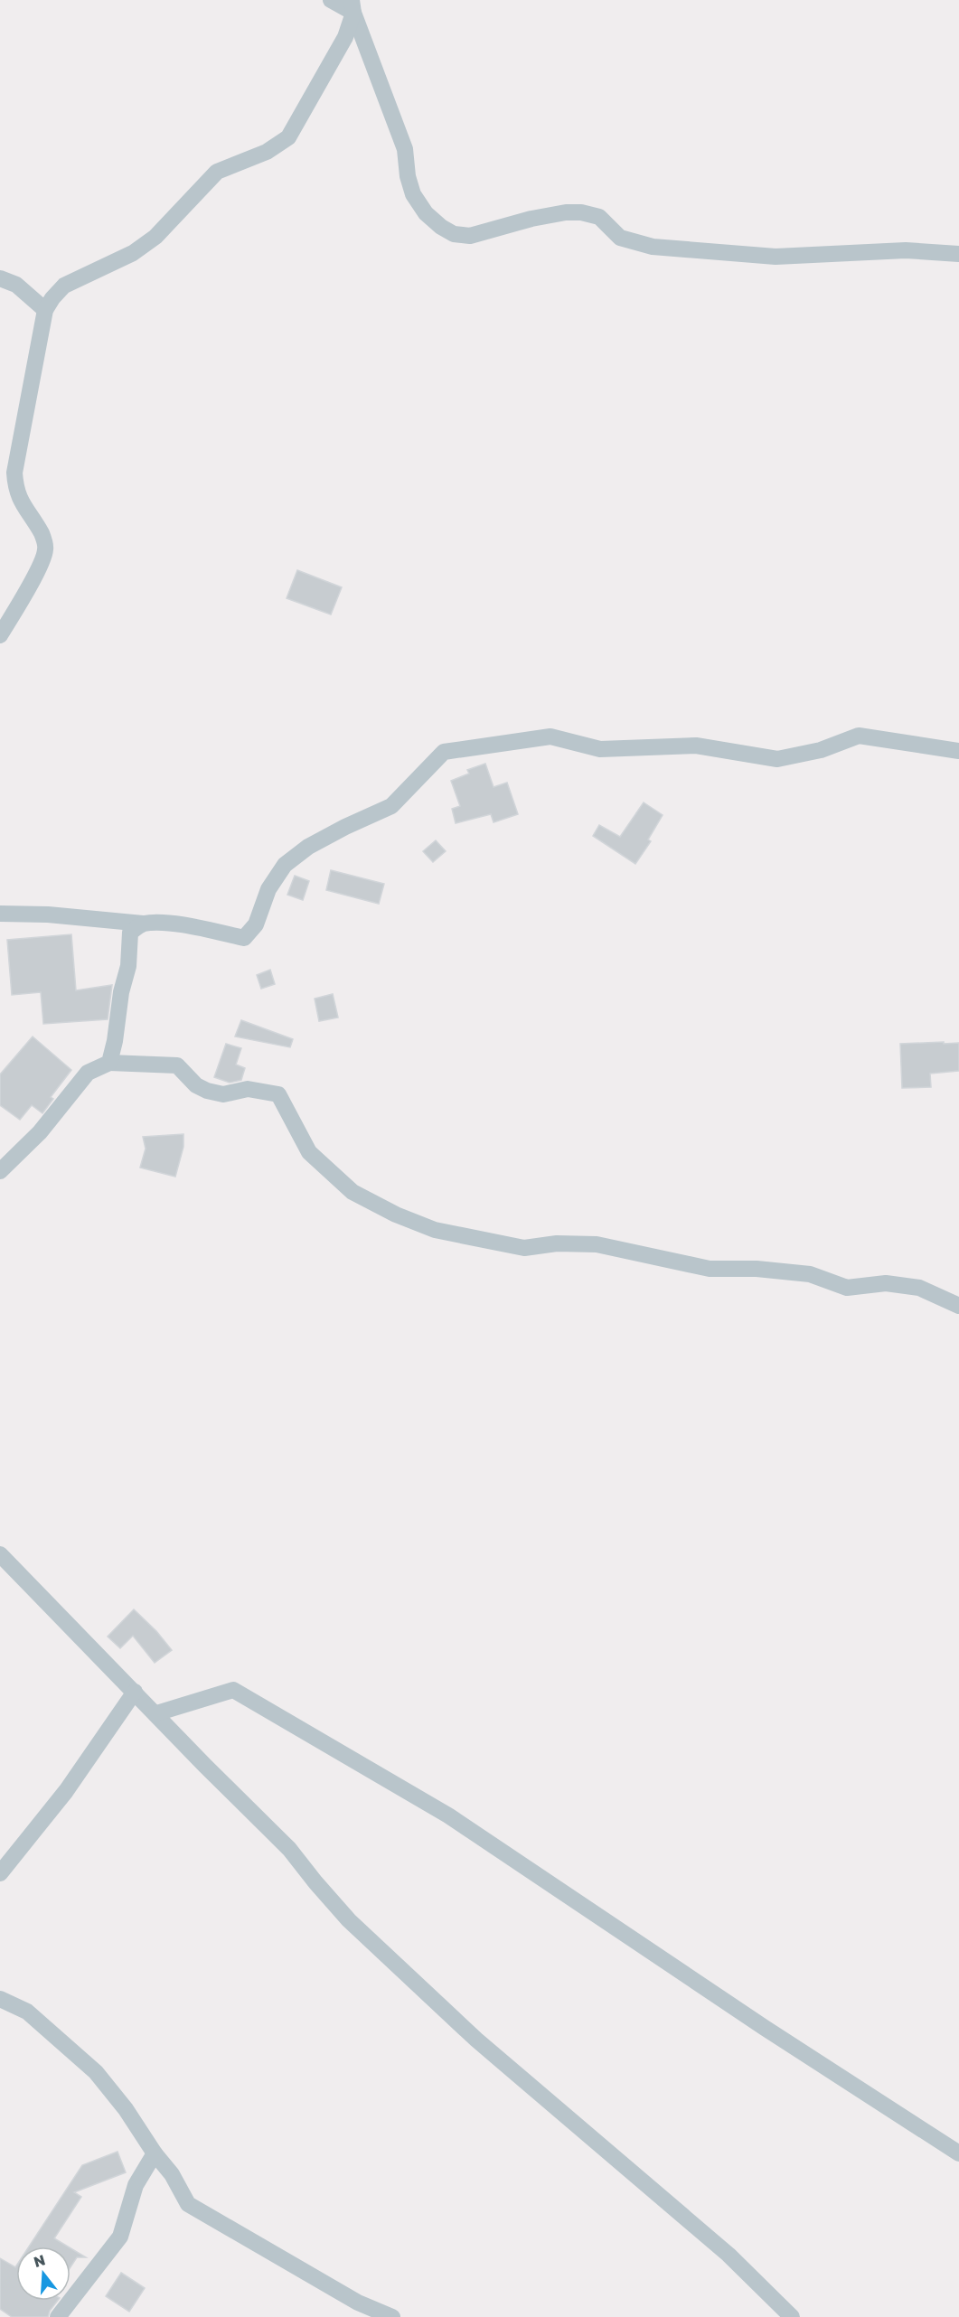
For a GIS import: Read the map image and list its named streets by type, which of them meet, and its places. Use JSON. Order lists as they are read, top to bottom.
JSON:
{
  "north": "top"
}
